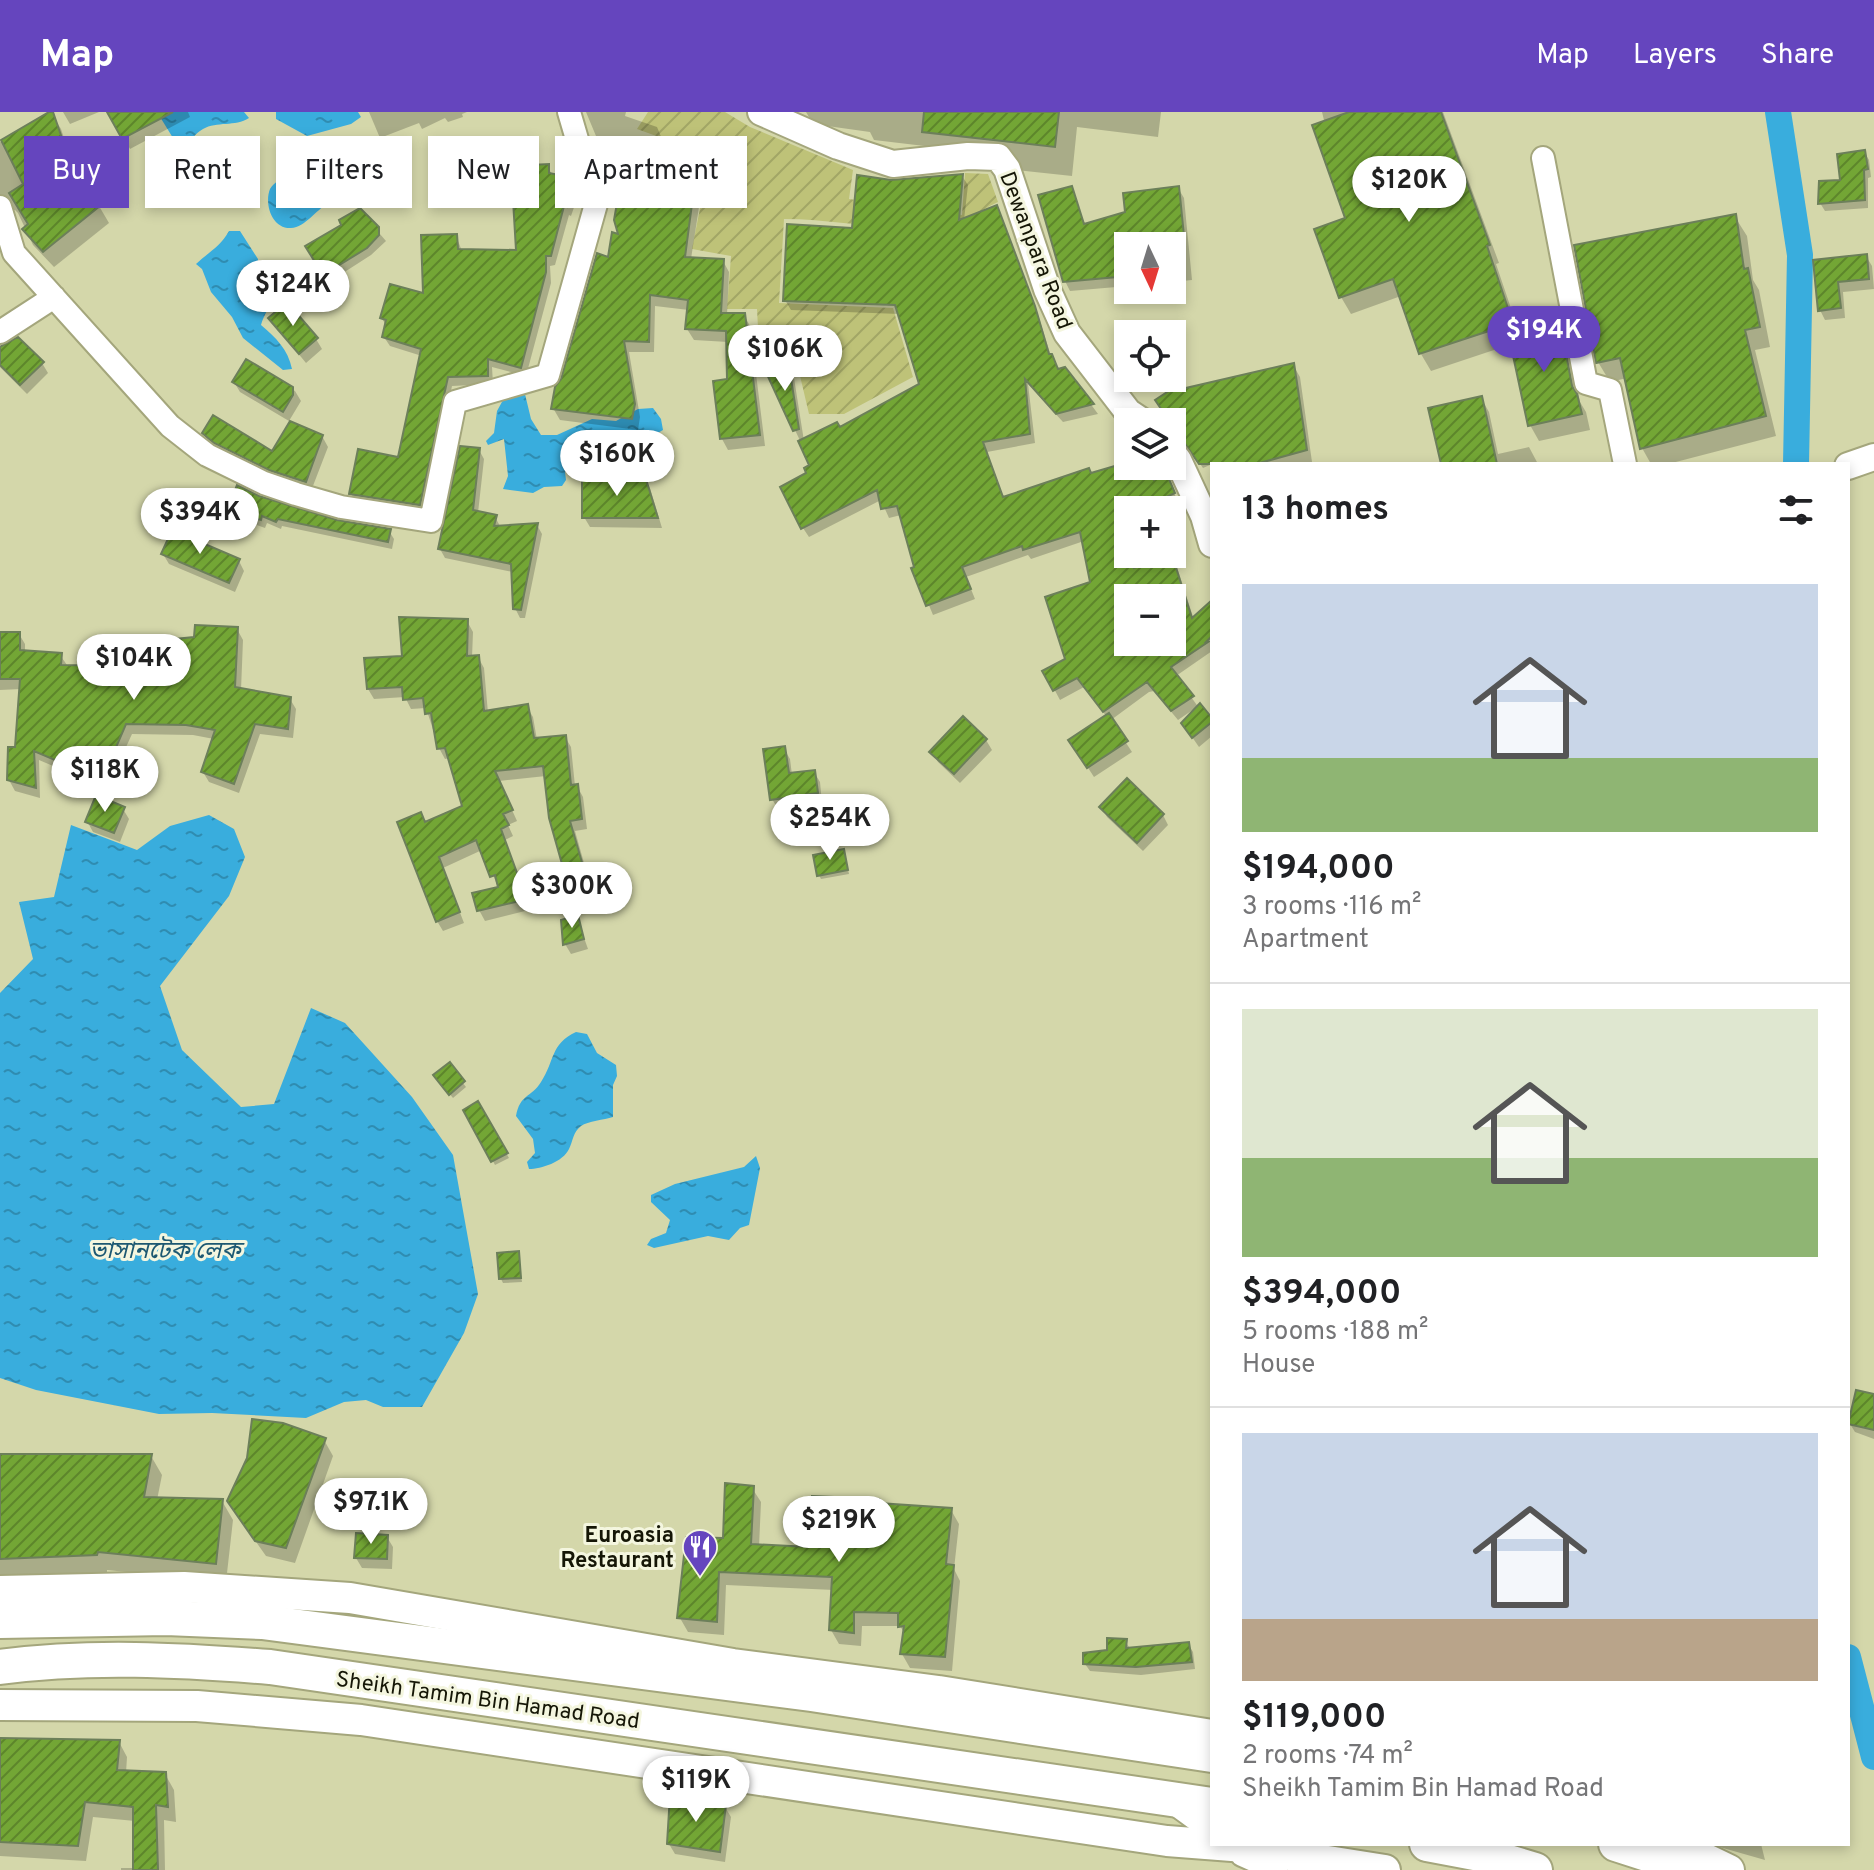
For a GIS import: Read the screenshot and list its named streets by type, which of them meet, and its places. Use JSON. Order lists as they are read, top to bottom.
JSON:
{
  "streets": {
    "main road": ["Sheikh Tamim Bin Hamad Road"],
    "street": ["Dewanpara Road"]
  },
  "water": ["ভাসানটেক লেক"],
  "places": {
    "restaurant": ["Euroasia Restaurant"]
  },
  "north": "bottom",
  "page": {
    "header": "Map",
    "nav": ["Map", "Layers", "Share"],
    "chip": [
      "Buy",
      "Rent",
      "Filters",
      "New",
      "Apartment"
    ],
    "price": [
      "$120K",
      "$124K",
      "$194K",
      "$106K",
      "$160K",
      "$394K",
      "$104K",
      "$118K",
      "$254K",
      "$300K",
      "$97.1K",
      "$219K",
      "$119K"
    ],
    "map_buttons": ["+", "−"],
    "heading": "13 homes",
    "list": [
      {
        "name": "$194,000",
        "note": "3 rooms · 116 m² · Apartment"
      },
      {
        "name": "$394,000",
        "note": "5 rooms · 188 m² · House"
      },
      {
        "name": "$119,000",
        "note": "2 rooms · 74 m² · Sheikh Tamim Bin Hamad Road"
      }
    ]
  }
}
